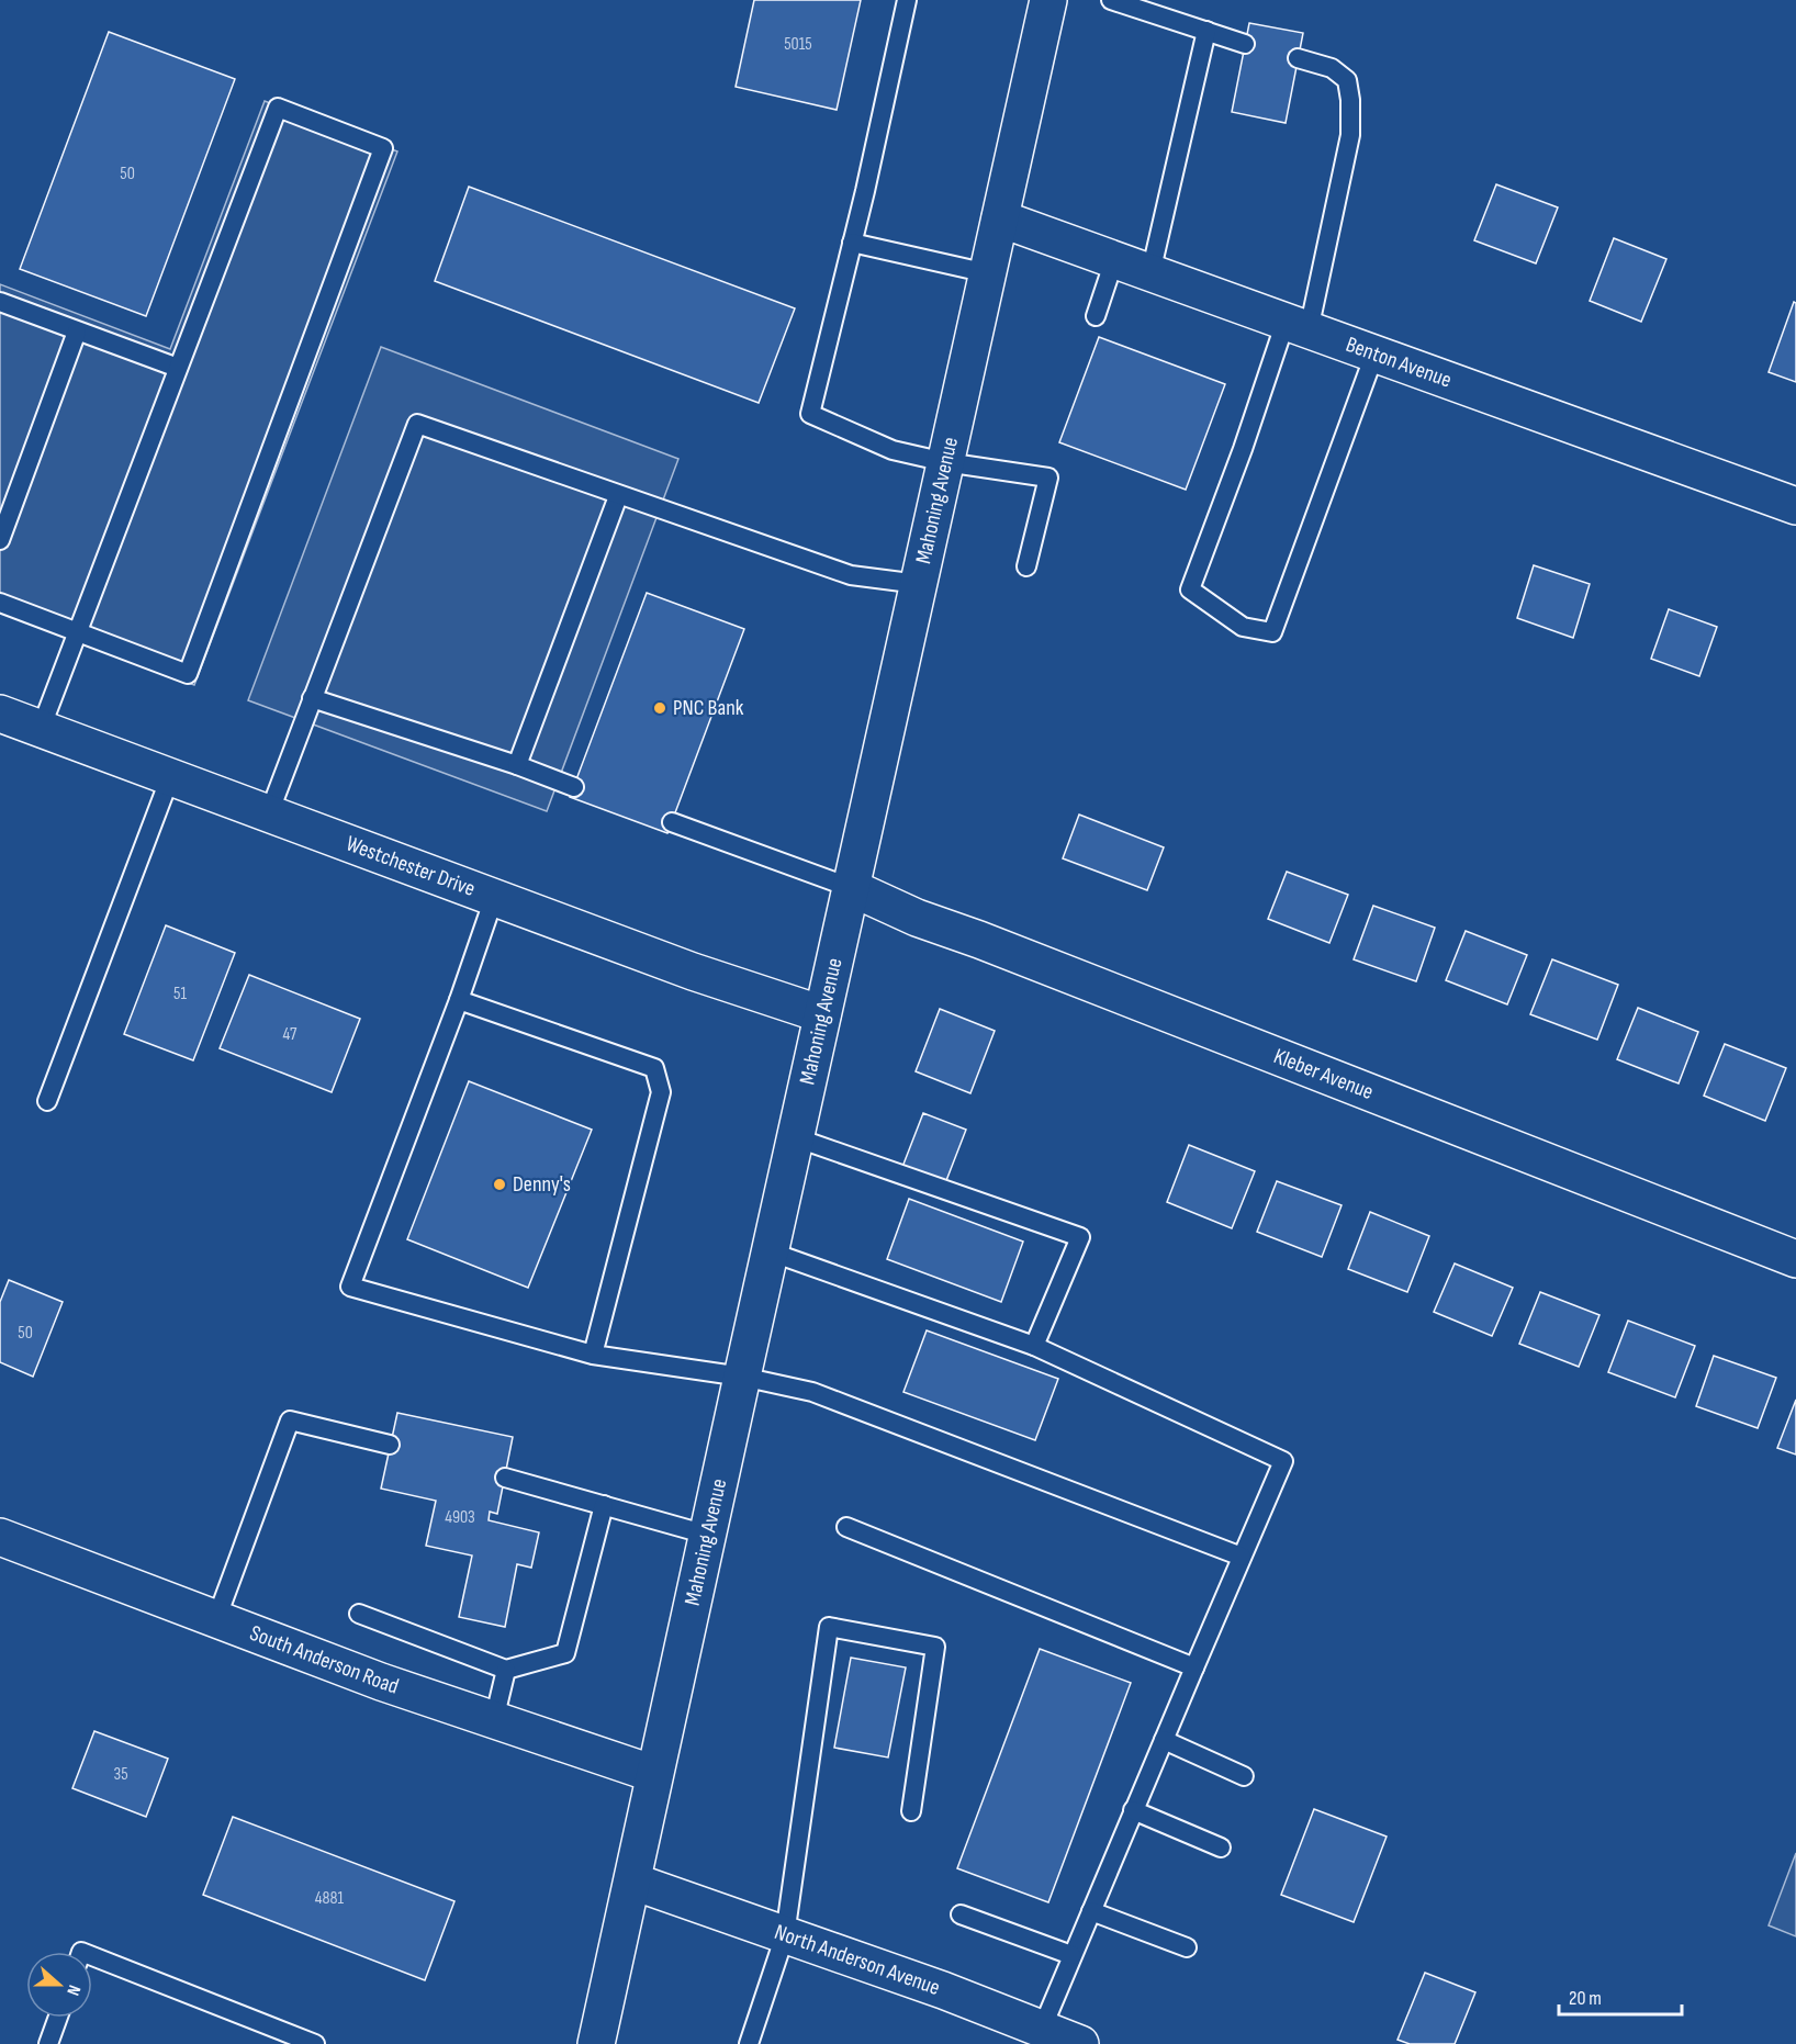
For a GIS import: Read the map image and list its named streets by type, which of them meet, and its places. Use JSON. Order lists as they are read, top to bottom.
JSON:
{
  "streets": {
    "street": [
      "Benton Avenue",
      "Mahoning Avenue",
      "Westchester Drive",
      "Kleber Avenue",
      "South Anderson Road",
      "North Anderson Avenue"
    ]
  },
  "crossings": [
    ["Benton Avenue", "Mahoning Avenue"],
    ["Mahoning Avenue", "Westchester Drive"],
    ["Mahoning Avenue", "Kleber Avenue"],
    ["Mahoning Avenue", "South Anderson Road"],
    ["Mahoning Avenue", "North Anderson Avenue"]
  ],
  "places": ["PNC Bank", "Denny's"],
  "house_numbers": [
    "5015",
    "50",
    "51",
    "47",
    "50",
    "4903",
    "35",
    "4881"
  ],
  "scale_bar": "20 m",
  "north": "right"
}
